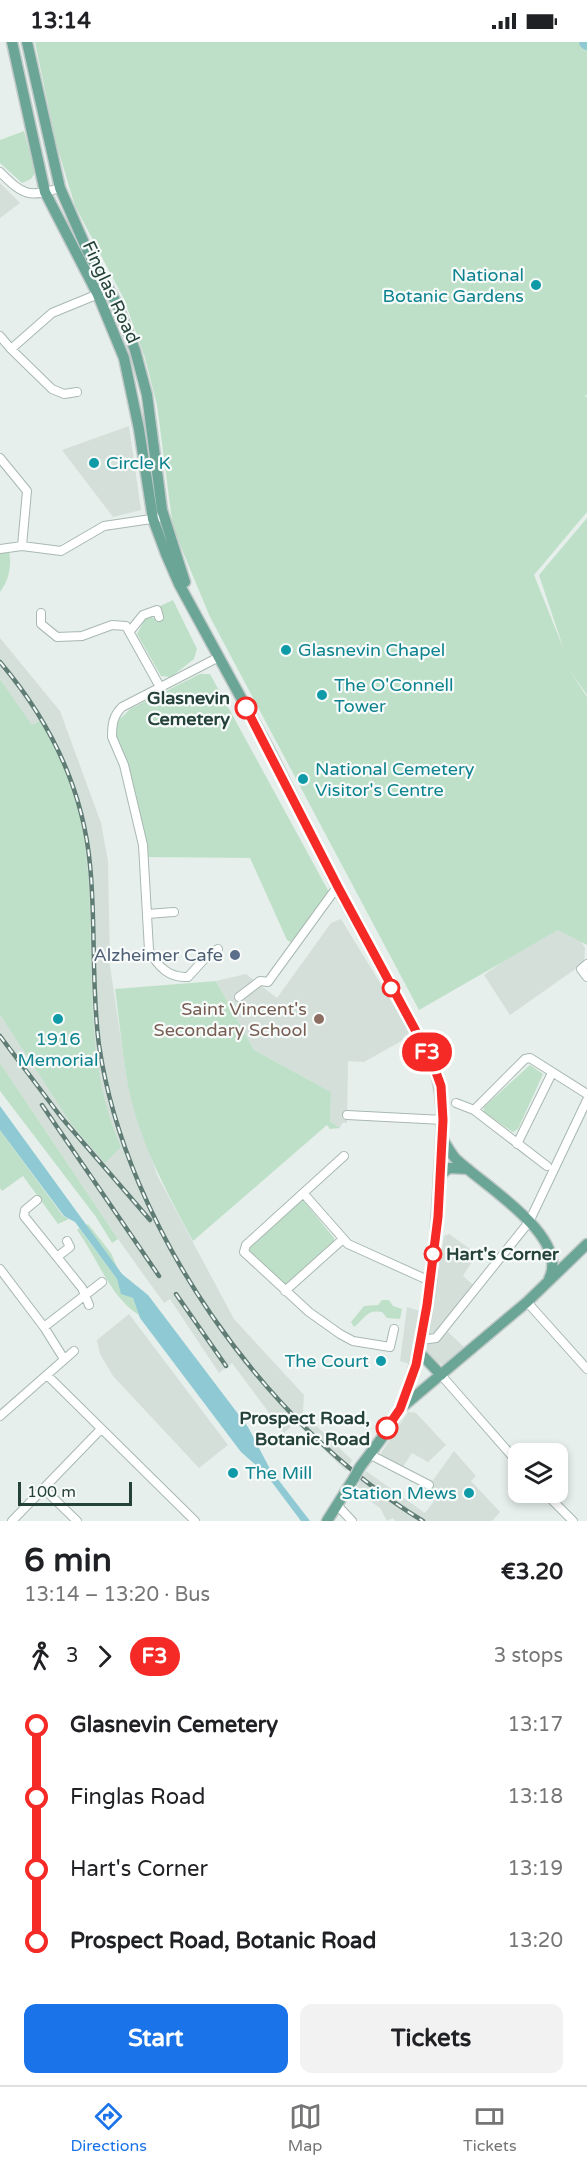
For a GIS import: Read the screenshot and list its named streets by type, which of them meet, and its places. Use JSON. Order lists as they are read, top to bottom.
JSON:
{
  "streets": {
    "main road": ["Finglas Road"]
  },
  "places": [
    "National Botanic Gardens",
    "Circle K",
    "Glasnevin Chapel",
    "The O'Connell Tower",
    "Glasnevin Cemetery",
    "National Cemetery Visitor's Centre",
    "Alzheimer Cafe",
    "1916 Memorial",
    "Saint Vincent's Secondary School",
    "Hart's Corner",
    "The Court",
    "Prospect Road, Botanic Road",
    "The Mill",
    "Station Mews"
  ],
  "lines": ["bus line F3"],
  "scale_bar": "100 m",
  "page": {
    "status": "13:14",
    "on_map": "F3",
    "scale": "100 m",
    "heading": ["6 min", "13:14 – 13:20 · Bus", "€3.20"],
    "legs": ["3", "F3", "3 stops"],
    "list": [
      {
        "name": "Glasnevin Cemetery",
        "value": "13:17"
      },
      {
        "name": "Finglas Road",
        "value": "13:18"
      },
      {
        "name": "Hart's Corner",
        "value": "13:19"
      },
      {
        "name": "Prospect Road, Botanic Road",
        "value": "13:20"
      }
    ],
    "buttons": ["Start", "Tickets"],
    "tabs": ["Directions", "Map", "Tickets"]
  }
}
